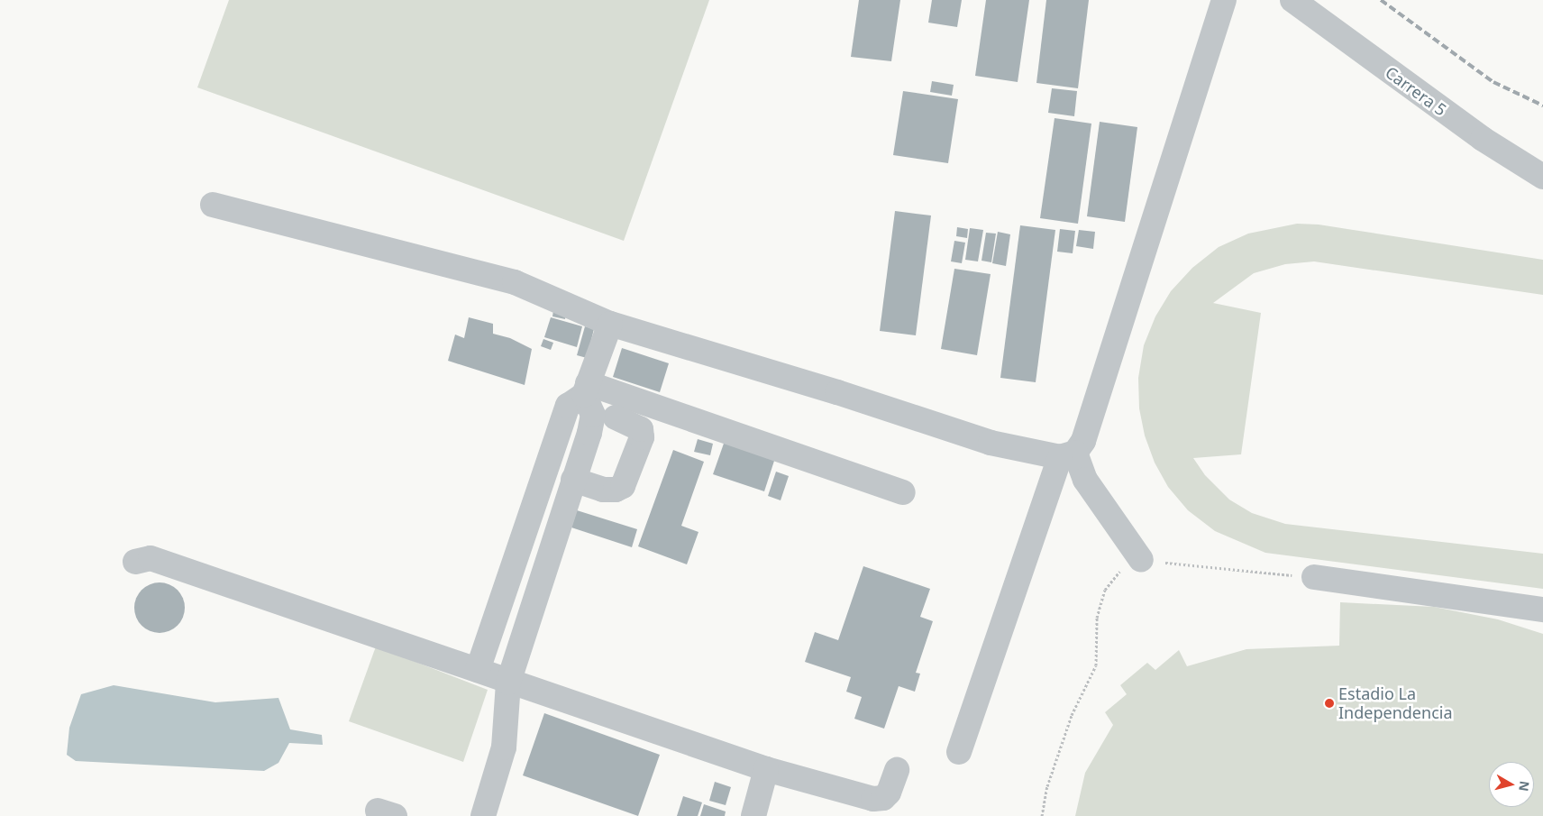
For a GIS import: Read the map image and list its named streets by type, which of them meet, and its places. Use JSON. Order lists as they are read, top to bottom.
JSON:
{
  "streets": {
    "street": ["Carrera 5"]
  },
  "places": ["Estadio La Independencia"],
  "north": "right"
}
